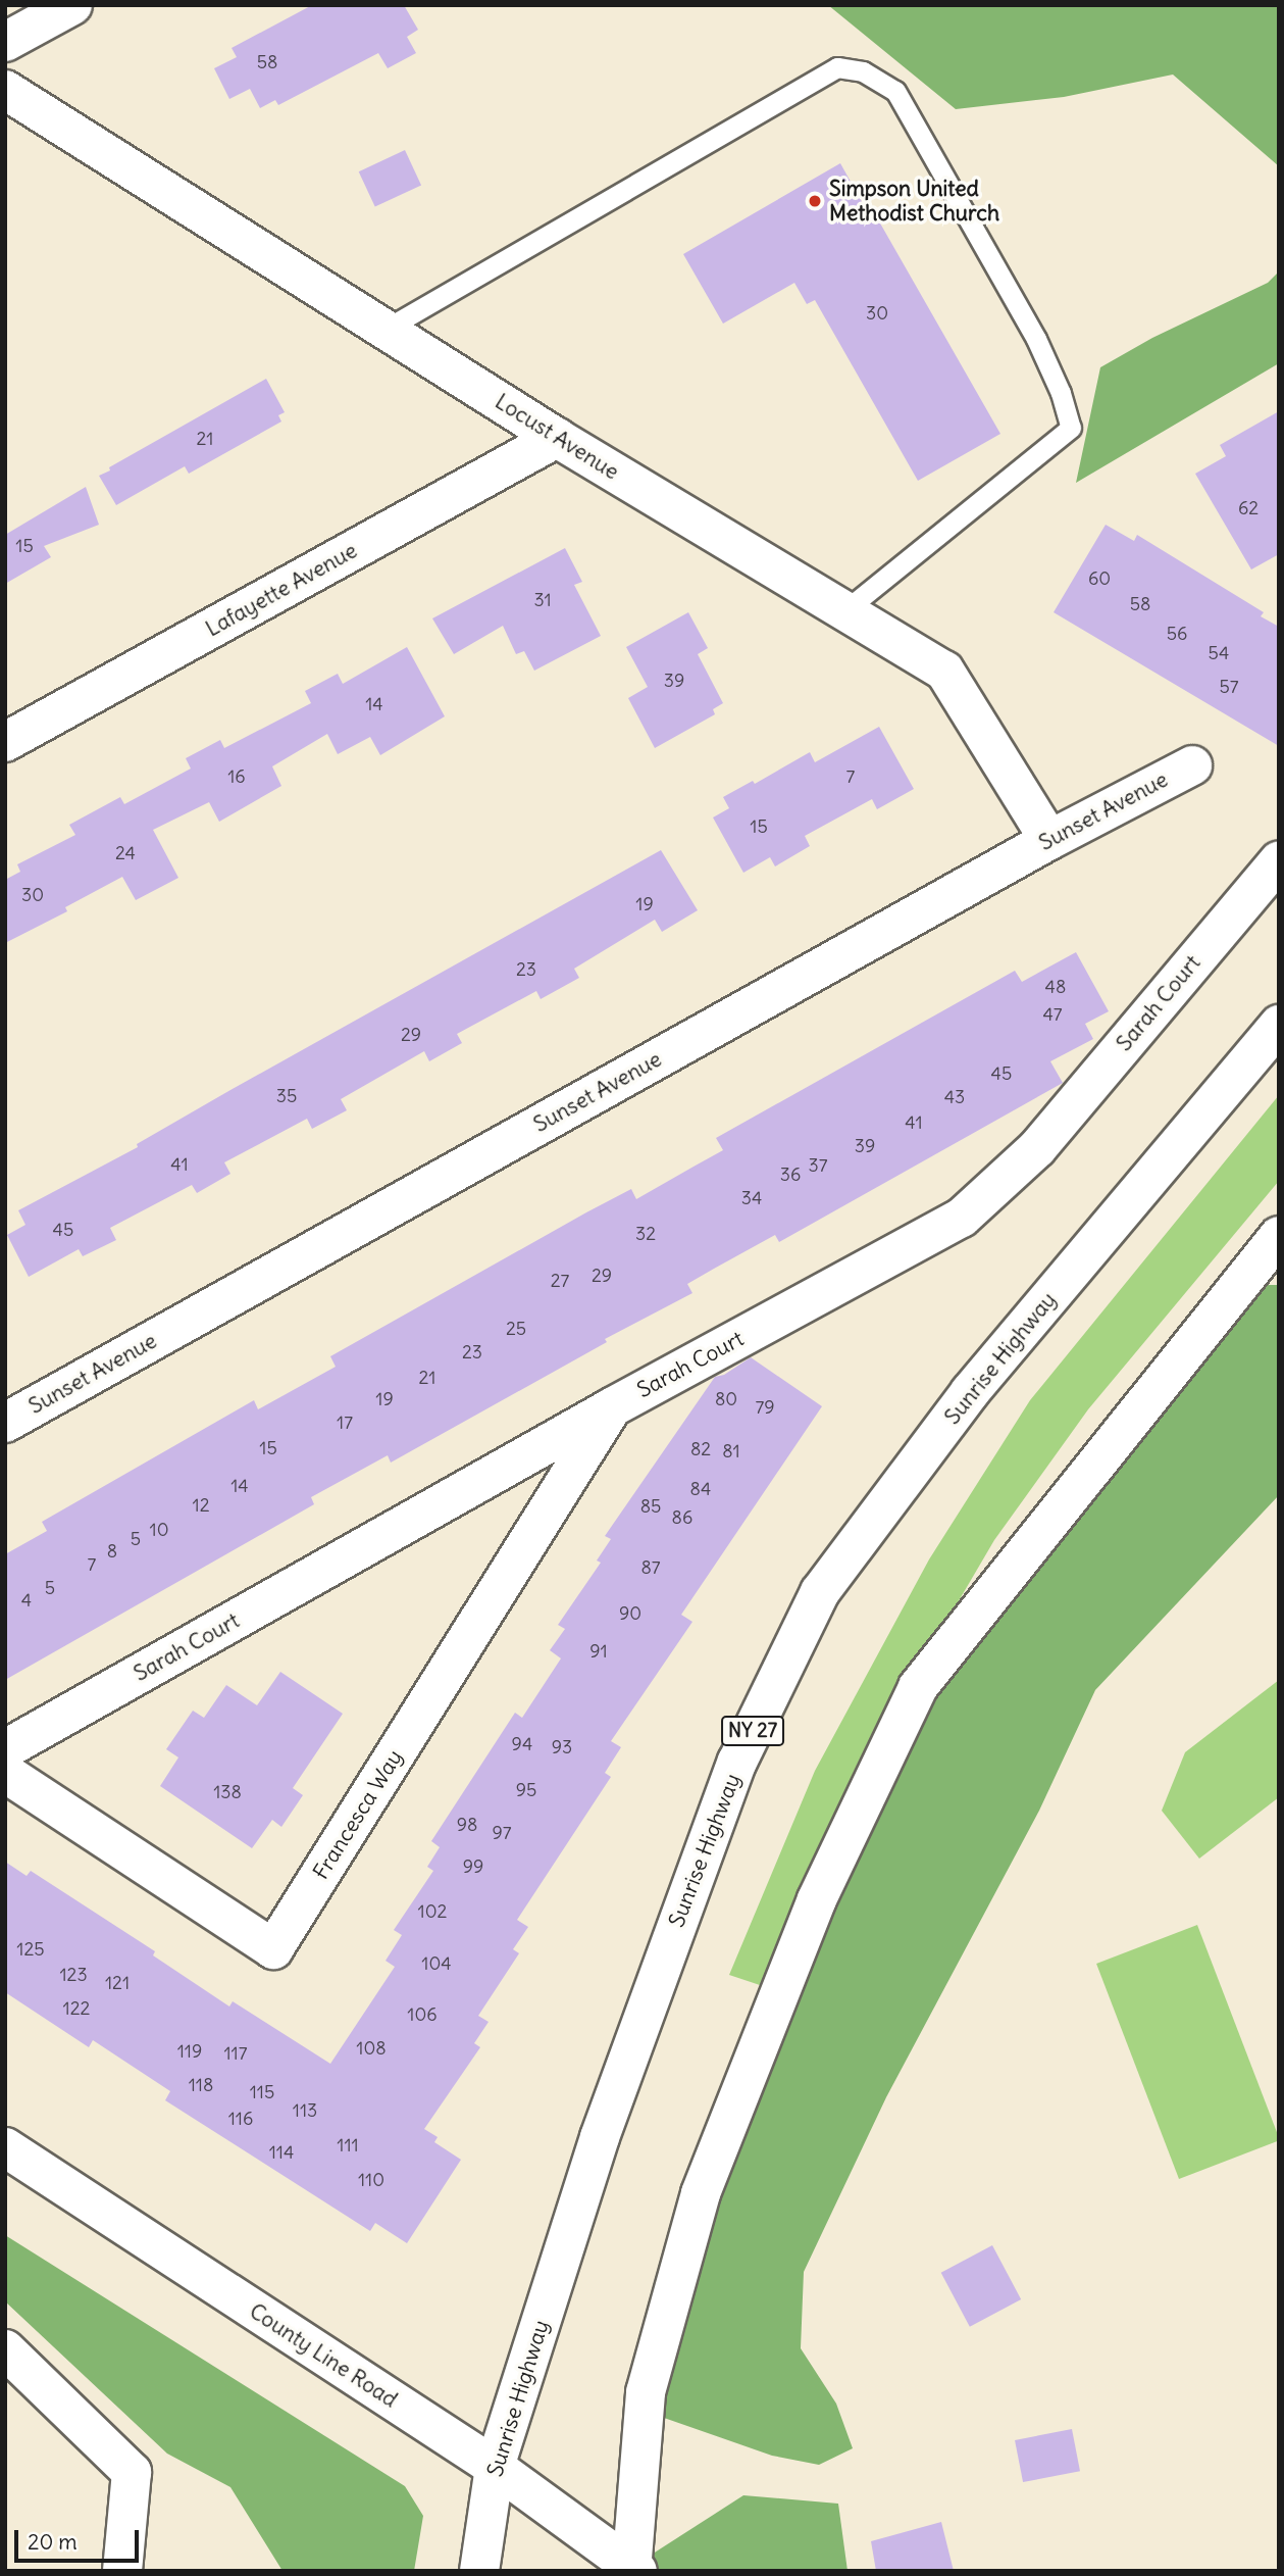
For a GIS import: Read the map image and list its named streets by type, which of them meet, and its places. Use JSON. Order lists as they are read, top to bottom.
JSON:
{
  "streets": {
    "main road": [
      "Locust Avenue",
      "Lafayette Avenue",
      "Sunset Avenue",
      "Sarah Court",
      "Sunrise Highway",
      "NY 27",
      "Francesca Way",
      "County Line Road"
    ]
  },
  "crossings": [
    ["Locust Avenue", "Lafayette Avenue"],
    ["Locust Avenue", "Sunset Avenue"],
    ["Sarah Court", "Francesca Way"],
    ["Sunrise Highway", "County Line Road"]
  ],
  "places": ["Simpson United Methodist Church"],
  "house_numbers": [
    "58",
    "30",
    "21",
    "62",
    "15",
    "60",
    "31",
    "58",
    "56",
    "54",
    "39",
    "57",
    "14",
    "16",
    "7",
    "15",
    "24",
    "30",
    "19",
    "23",
    "48",
    "47",
    "29",
    "45",
    "35",
    "43",
    "41",
    "39",
    "41",
    "37",
    "36",
    "34",
    "45",
    "32",
    "29",
    "27",
    "25",
    "23",
    "21",
    "19",
    "80",
    "79",
    "17",
    "15",
    "82",
    "81",
    "14",
    "84",
    "12",
    "85",
    "86",
    "10",
    "5",
    "8",
    "7",
    "87",
    "5",
    "4",
    "90",
    "91",
    "94",
    "93",
    "95",
    "138",
    "98",
    "97",
    "99",
    "102",
    "125",
    "104",
    "123",
    "121",
    "122",
    "106",
    "108",
    "119",
    "117",
    "118",
    "115",
    "113",
    "116",
    "111",
    "114",
    "110"
  ],
  "scale_bar": "20 m"
}
